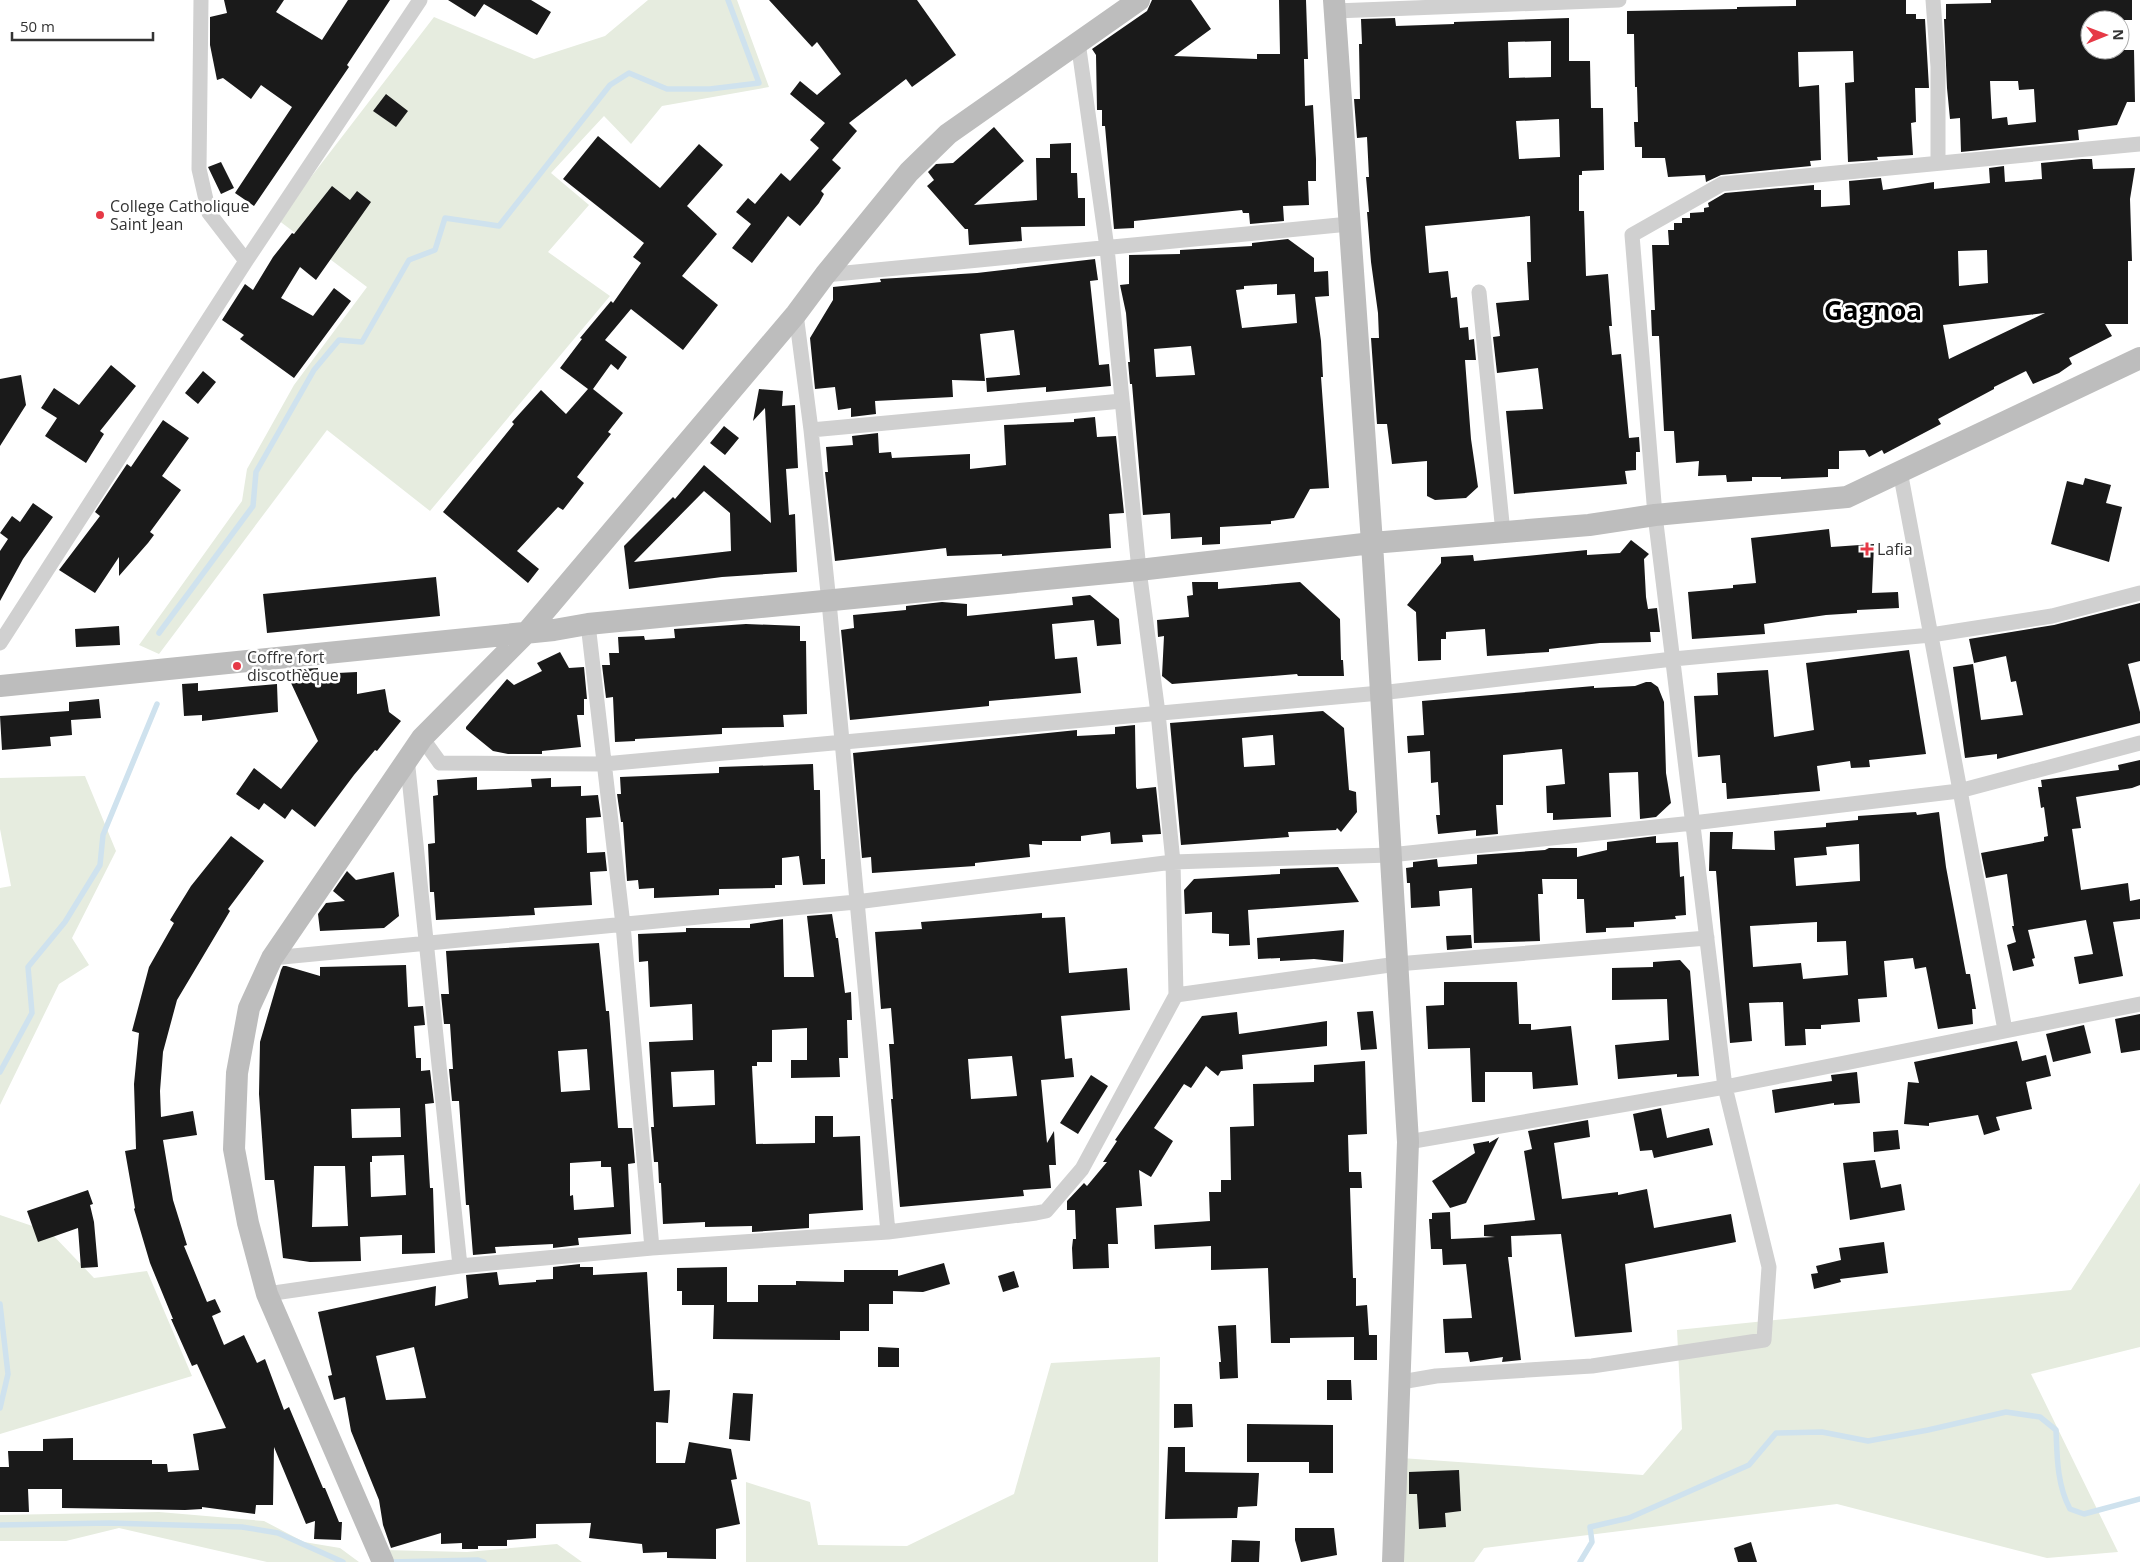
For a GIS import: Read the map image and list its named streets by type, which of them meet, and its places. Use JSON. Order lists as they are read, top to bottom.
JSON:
{
  "districts": ["Gagnoa"],
  "places": {
    "other": ["College Catholique Saint Jean", "Coffre fort discothèque"],
    "health": ["Lafia"]
  },
  "scale_bar": "50 m",
  "north": "right"
}
